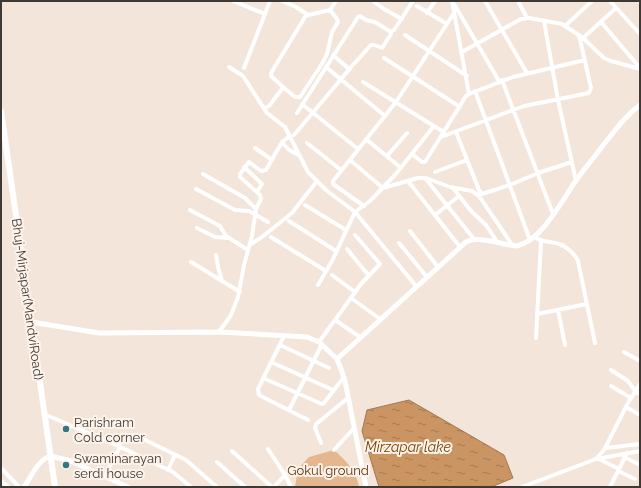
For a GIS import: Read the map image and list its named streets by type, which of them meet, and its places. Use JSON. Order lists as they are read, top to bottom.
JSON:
{
  "streets": {
    "main road": ["Bhuj-Mirjapar(MandviRoad)"]
  },
  "water": ["Mirzapar lake"],
  "parks": ["Gokul ground"],
  "places": ["Parishram Cold corner", "Swaminarayan serdi house"]
}
